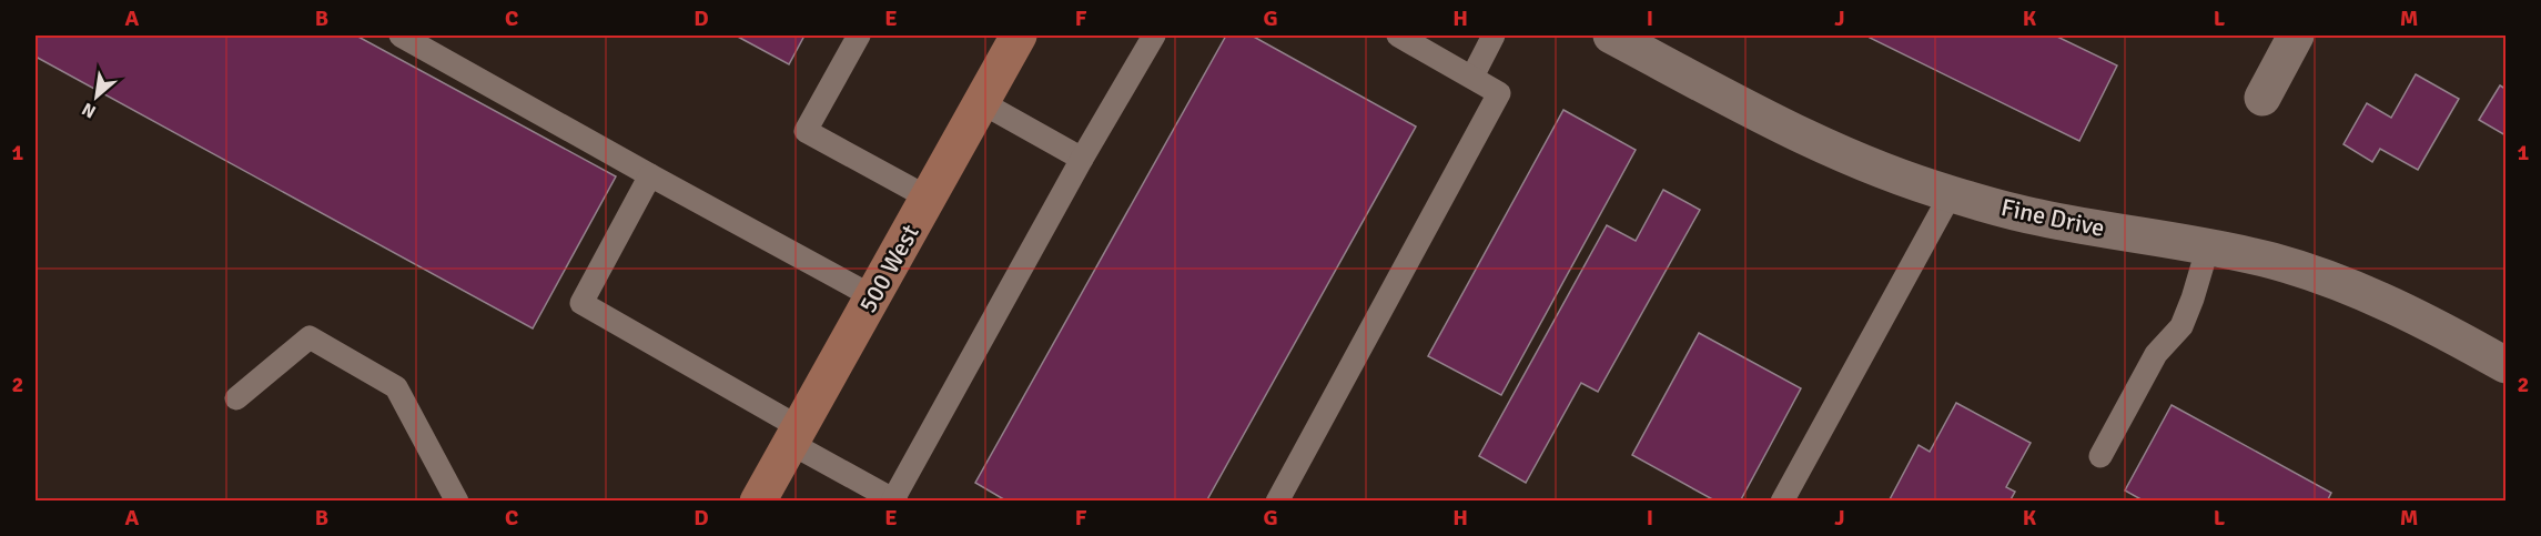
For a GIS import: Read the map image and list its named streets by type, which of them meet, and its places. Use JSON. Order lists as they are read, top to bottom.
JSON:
{
  "streets": {
    "main road": ["500 West"],
    "street": ["Fine Drive"]
  },
  "north": "bottom left",
  "grid": {
    "columns": [
      "A",
      "B",
      "C",
      "D",
      "E",
      "F",
      "G",
      "H",
      "I",
      "J",
      "K",
      "L",
      "M"
    ],
    "rows": ["1", "2"]
  }
}
